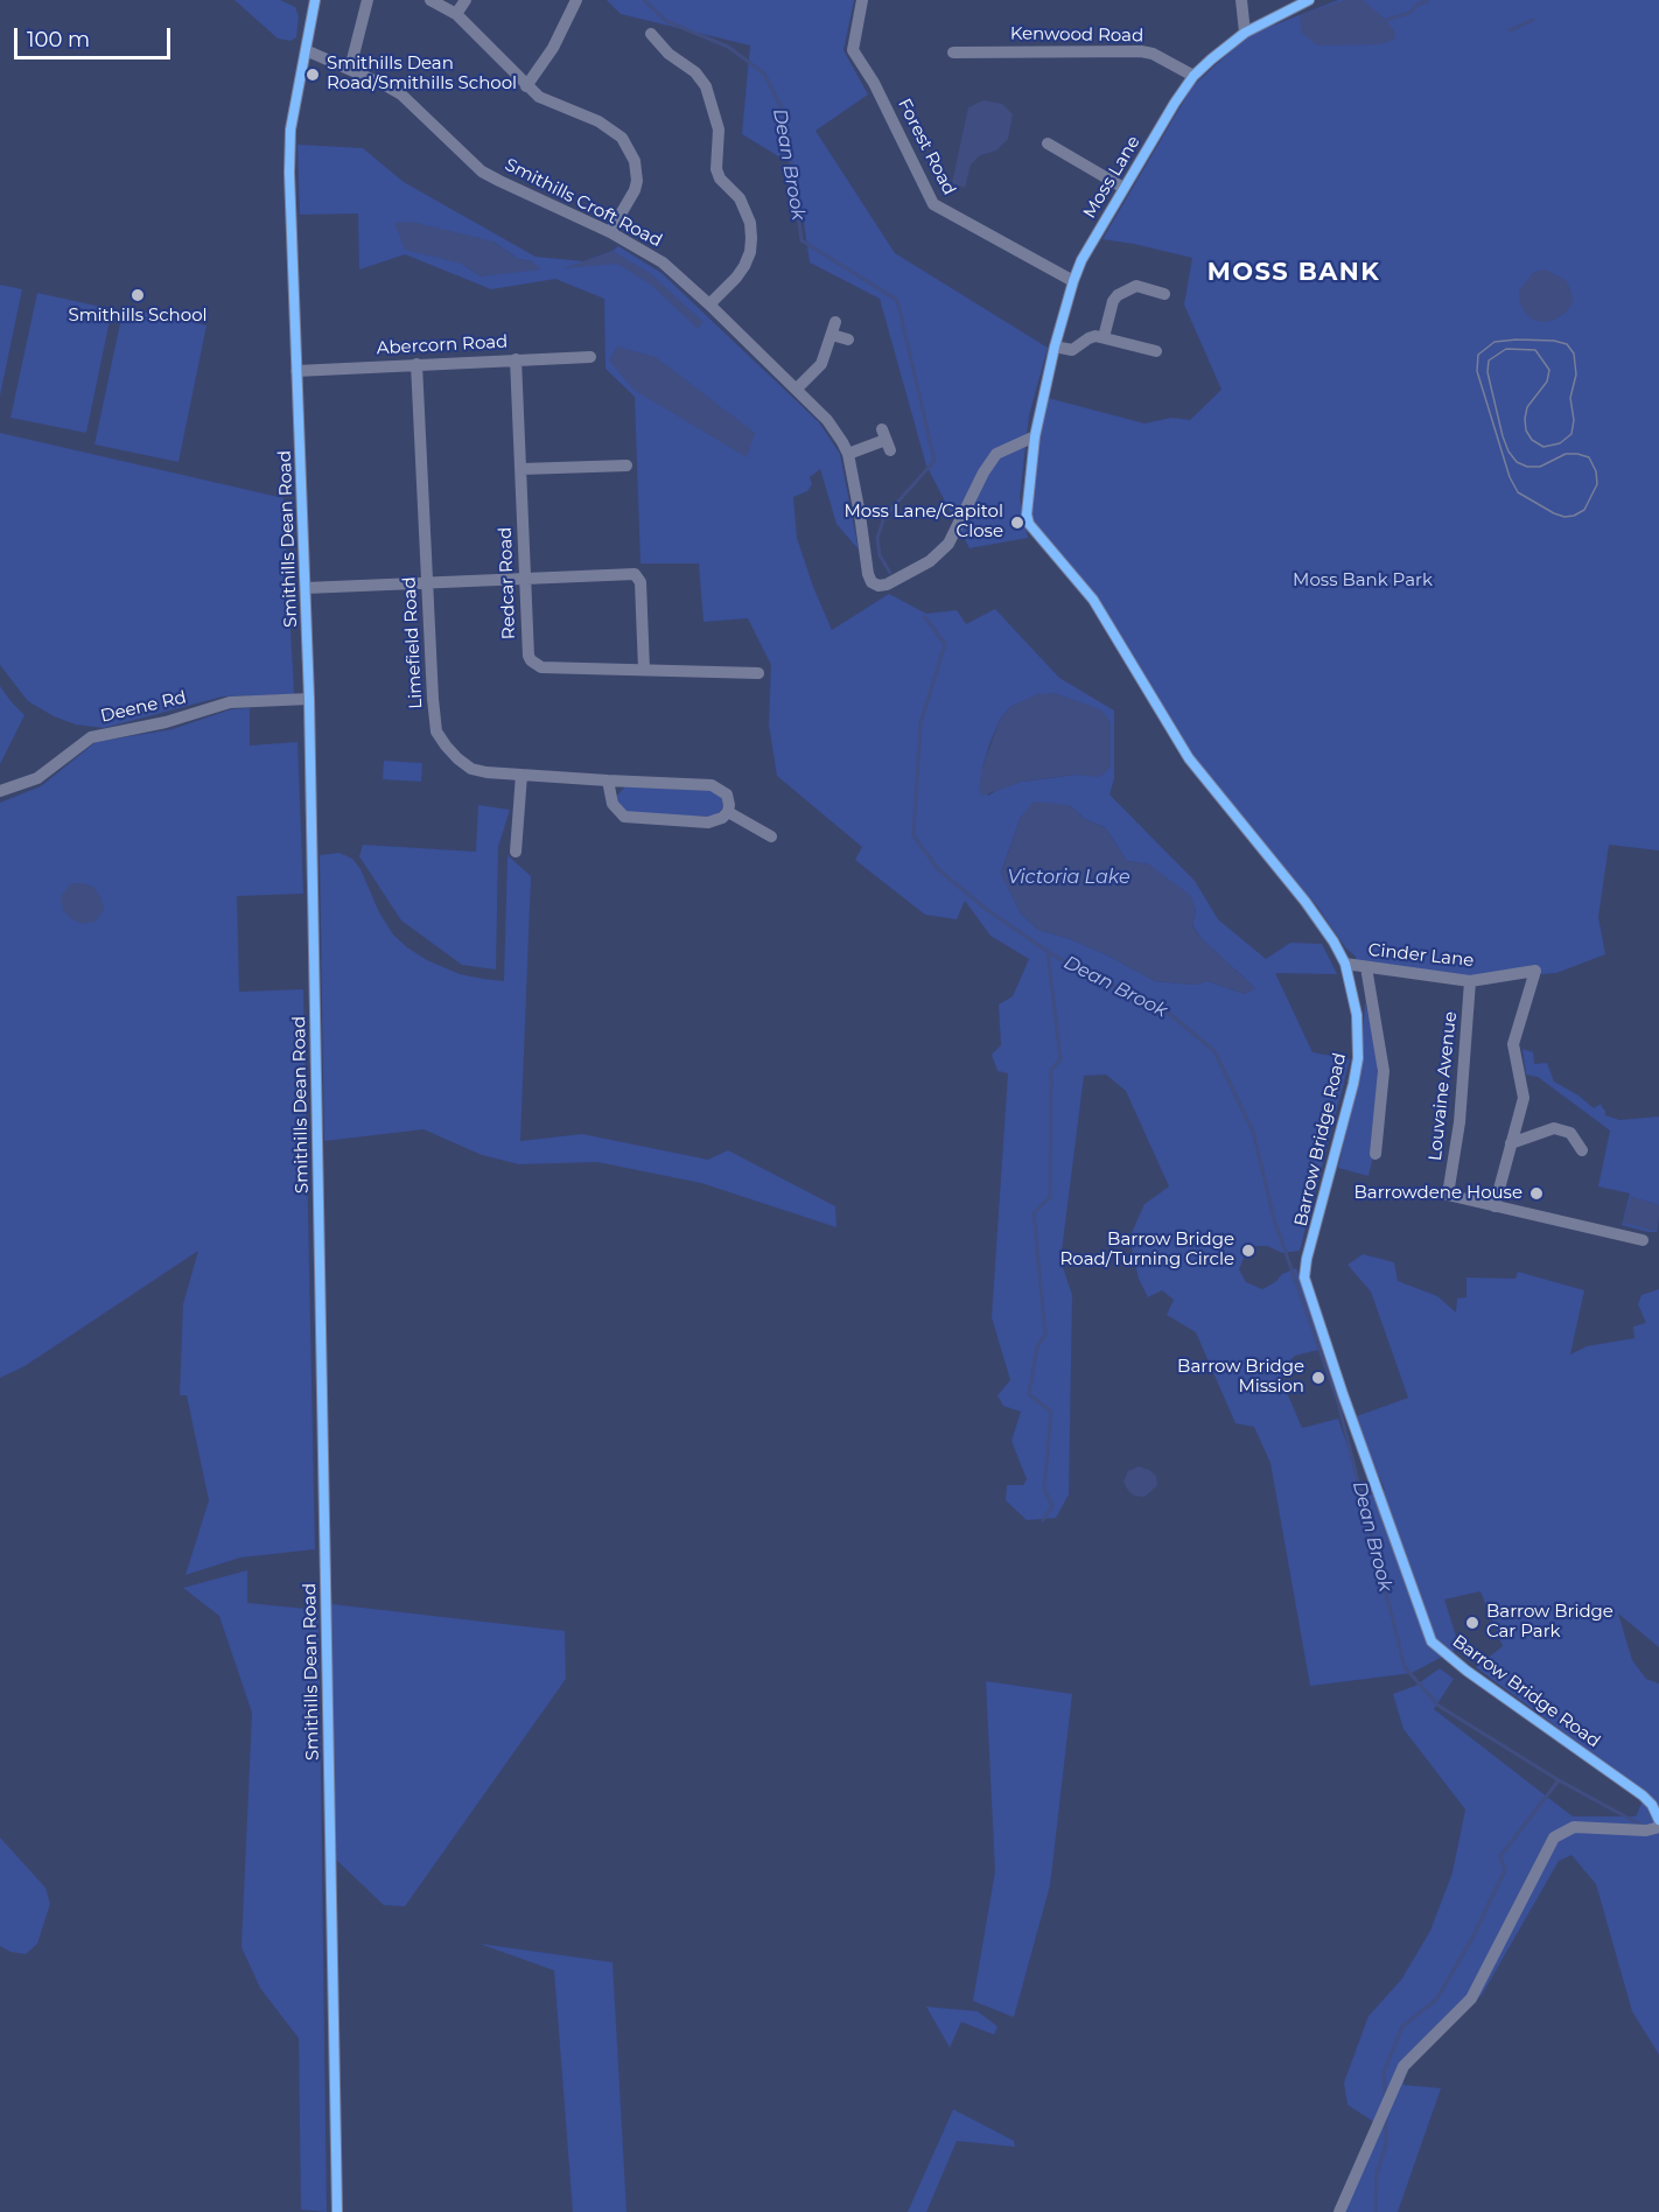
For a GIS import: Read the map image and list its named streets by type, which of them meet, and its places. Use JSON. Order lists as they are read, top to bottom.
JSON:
{
  "streets": {
    "street": [
      "Kenwood Road",
      "Forest Road",
      "Moss Lane",
      "Smithills Croft Road",
      "Abercorn Road",
      "Smithills Dean Road",
      "Redcar Road",
      "Limefield Road",
      "Deene Rd",
      "Cinder Lane",
      "Louvaine Avenue",
      "Barrow Bridge Road"
    ]
  },
  "crossings": [
    ["Kenwood Road", "Moss Lane"],
    ["Forest Road", "Moss Lane"],
    ["Moss Lane", "Smithills Croft Road"],
    ["Moss Lane", "Barrow Bridge Road"],
    ["Smithills Croft Road", "Smithills Dean Road"],
    ["Smithills Croft Road", "Barrow Bridge Road"],
    ["Abercorn Road", "Smithills Dean Road"],
    ["Abercorn Road", "Redcar Road"],
    ["Abercorn Road", "Limefield Road"],
    ["Smithills Dean Road", "Deene Rd"],
    ["Cinder Lane", "Louvaine Avenue"],
    ["Cinder Lane", "Barrow Bridge Road"]
  ],
  "districts": ["MOSS BANK"],
  "water": ["Dean Brook", "Victoria Lake"],
  "parks": ["Moss Bank Park"],
  "places": [
    "Smithills Dean Road/Smithills School",
    "Smithills School",
    "Moss Lane/Capitol Close",
    "Barrowdene House",
    "Barrow Bridge Road/Turning Circle",
    "Barrow Bridge Mission",
    "Barrow Bridge Car Park"
  ],
  "scale_bar": "100 m"
}
